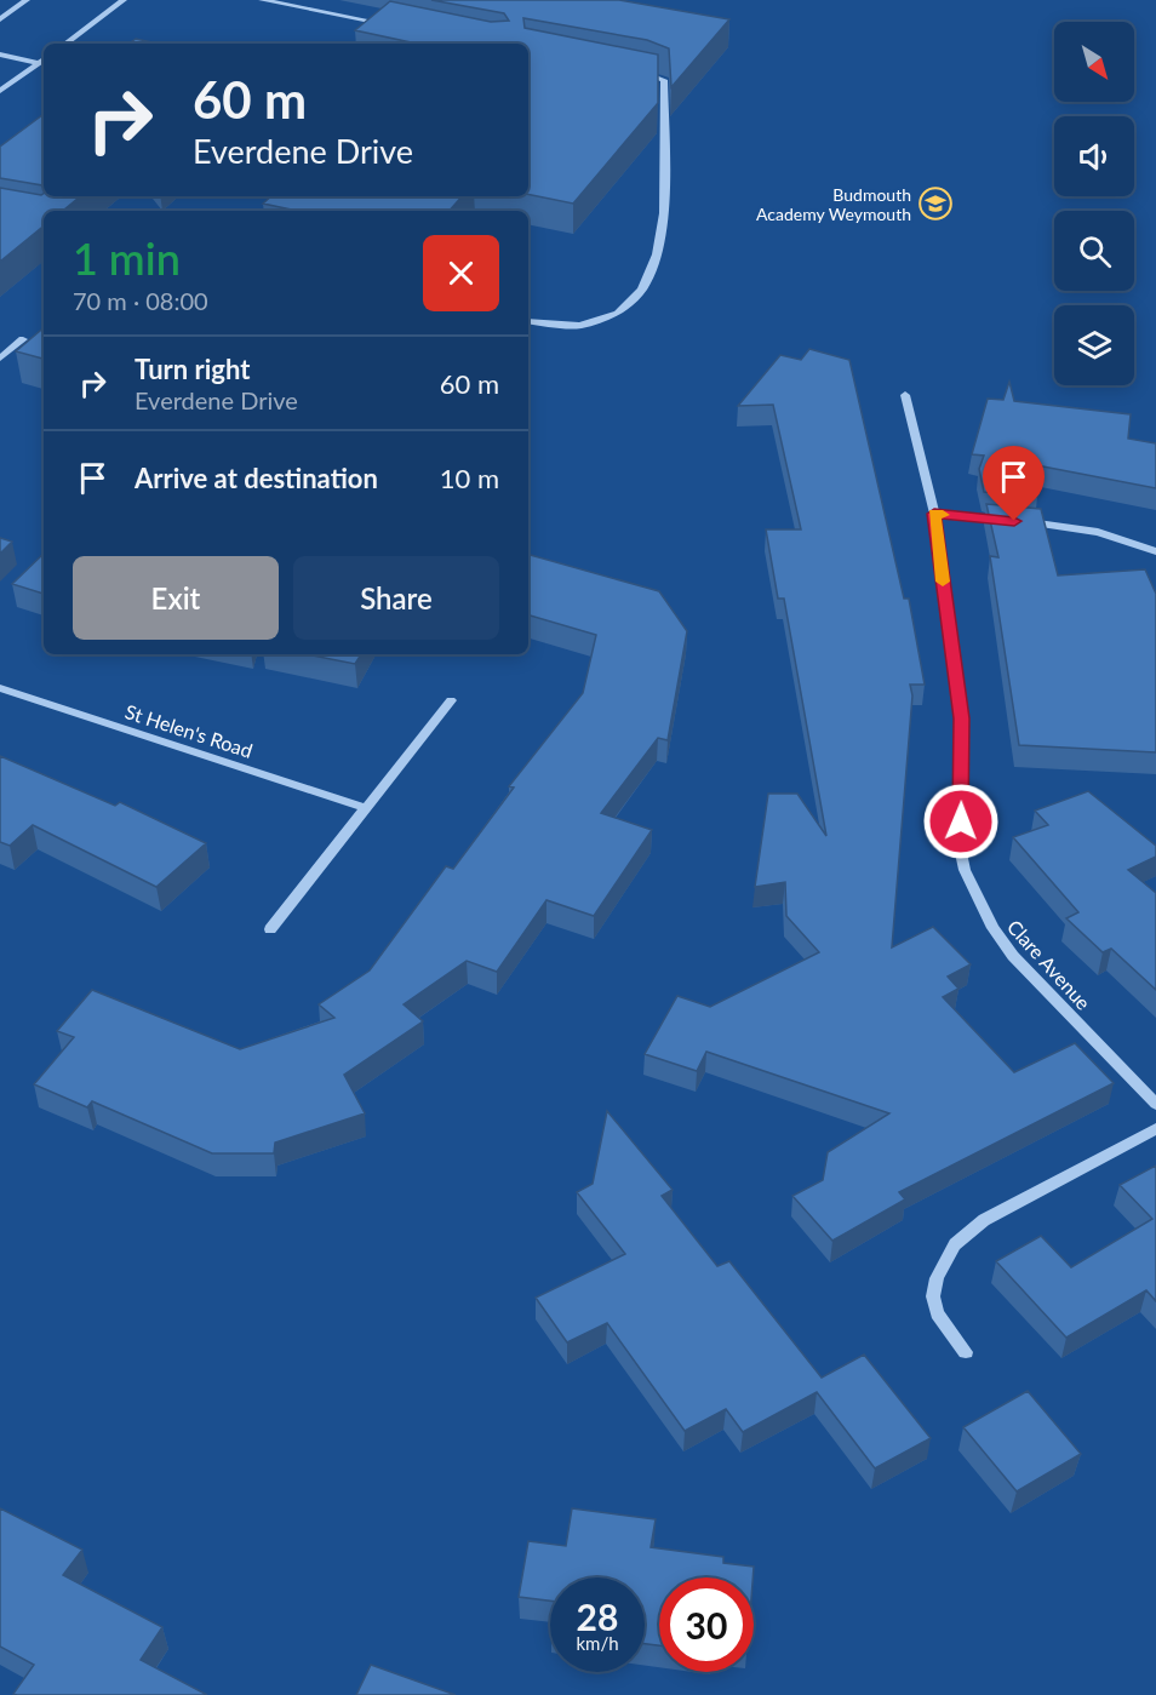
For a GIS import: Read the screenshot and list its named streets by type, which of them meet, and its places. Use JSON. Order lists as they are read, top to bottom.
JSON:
{
  "streets": {
    "street": ["St Helen's Road", "Clare Avenue"]
  },
  "places": {
    "school or university": ["Budmouth Academy Weymouth"]
  },
  "north": "bottom right",
  "page": {
    "turn": ["60 m", "Everdene Drive"],
    "heading": ["1 min", "70 m · 08:00"],
    "list": [
      {
        "name": "Turn right",
        "note": "Everdene Drive",
        "value": "60 m"
      },
      {
        "name": "Arrive at destination",
        "value": "10 m"
      }
    ],
    "buttons": ["Exit", "Share"],
    "speed": "28 km/h",
    "limit": "30"
  }
}
